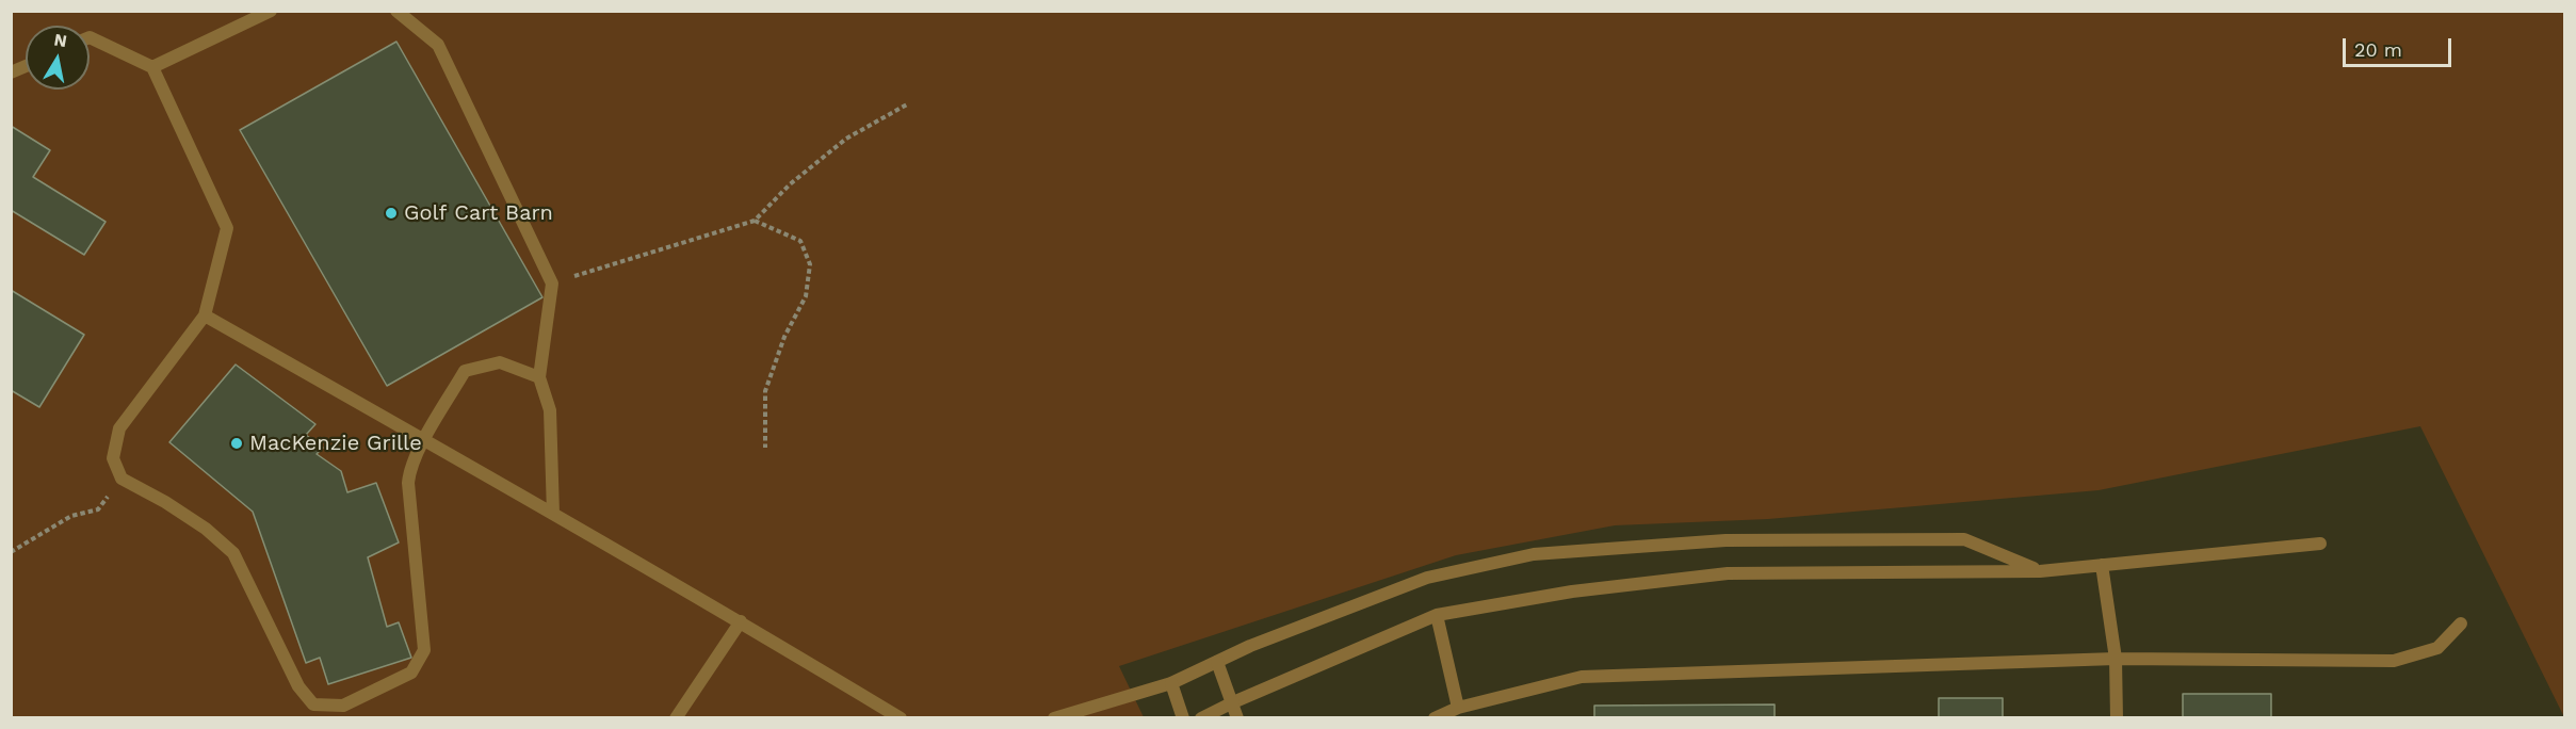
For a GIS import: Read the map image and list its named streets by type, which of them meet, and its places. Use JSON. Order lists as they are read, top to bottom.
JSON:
{
  "places": ["Golf Cart Barn", "MacKenzie Grille"],
  "scale_bar": "20 m",
  "north": "top"
}
